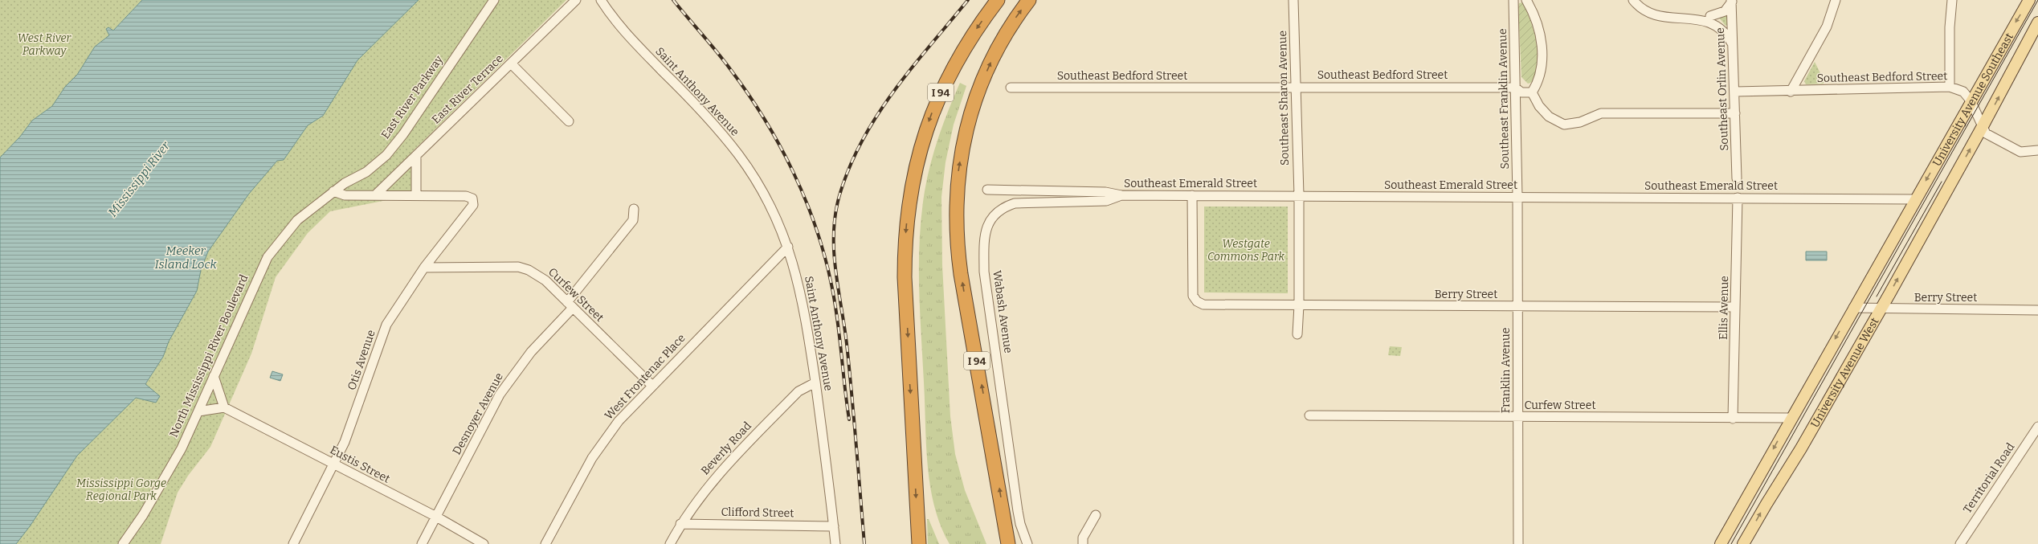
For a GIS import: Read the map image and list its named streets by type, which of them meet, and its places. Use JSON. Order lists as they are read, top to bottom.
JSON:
{
  "streets": {
    "highway": ["I 94"],
    "main road": ["University Avenue Southeast", "University Avenue West"],
    "street": [
      "Southeast Bedford Street",
      "East River Terrace",
      "Southeast Orlin Avenue",
      "Saint Anthony Avenue",
      "East River Parkway",
      "Southeast Sharon Avenue",
      "Southeast Franklin Avenue",
      "Southeast Emerald Street",
      "Berry Street",
      "Curfew Street",
      "Ellis Avenue",
      "Wabash Avenue",
      "North Mississippi River Boulevard",
      "Otis Avenue",
      "Franklin Avenue",
      "West Frontenac Place",
      "Desnoyer Avenue",
      "Beverly Road",
      "Eustis Street",
      "Territorial Road",
      "Clifford Street"
    ]
  },
  "crossings": [
    ["Southeast Bedford Street", "Southeast Orlin Avenue"],
    ["Southeast Bedford Street", "Southeast Sharon Avenue"],
    ["Southeast Bedford Street", "Southeast Franklin Avenue"],
    ["Southeast Bedford Street", "University Avenue Southeast"],
    ["Saint Anthony Avenue", "West Frontenac Place"],
    ["Saint Anthony Avenue", "Beverly Road"],
    ["Saint Anthony Avenue", "Clifford Street"],
    ["East River Parkway", "North Mississippi River Boulevard"],
    ["Southeast Sharon Avenue", "Southeast Emerald Street"],
    ["Southeast Sharon Avenue", "Berry Street"],
    ["Southeast Franklin Avenue", "Southeast Emerald Street"],
    ["Southeast Franklin Avenue", "Franklin Avenue"],
    ["University Avenue Southeast", "Southeast Emerald Street"],
    ["University Avenue Southeast", "University Avenue West"],
    ["Southeast Emerald Street", "Berry Street"],
    ["Southeast Emerald Street", "Ellis Avenue"],
    ["Southeast Emerald Street", "Wabash Avenue"],
    ["Southeast Emerald Street", "Franklin Avenue"],
    ["Berry Street", "Ellis Avenue"],
    ["Berry Street", "Franklin Avenue"],
    ["Berry Street", "University Avenue West"],
    ["Curfew Street", "Ellis Avenue"],
    ["Curfew Street", "Otis Avenue"],
    ["Curfew Street", "Franklin Avenue"],
    ["Curfew Street", "West Frontenac Place"],
    ["Curfew Street", "Desnoyer Avenue"],
    ["Otis Avenue", "Eustis Street"],
    ["Desnoyer Avenue", "Eustis Street"],
    ["Beverly Road", "Clifford Street"]
  ],
  "water": ["Mississippi River", "Meeker Island Lock"],
  "parks": ["West River Parkway", "Westgate Commons Park", "Mississippi Gorge Regional Park"]
}
